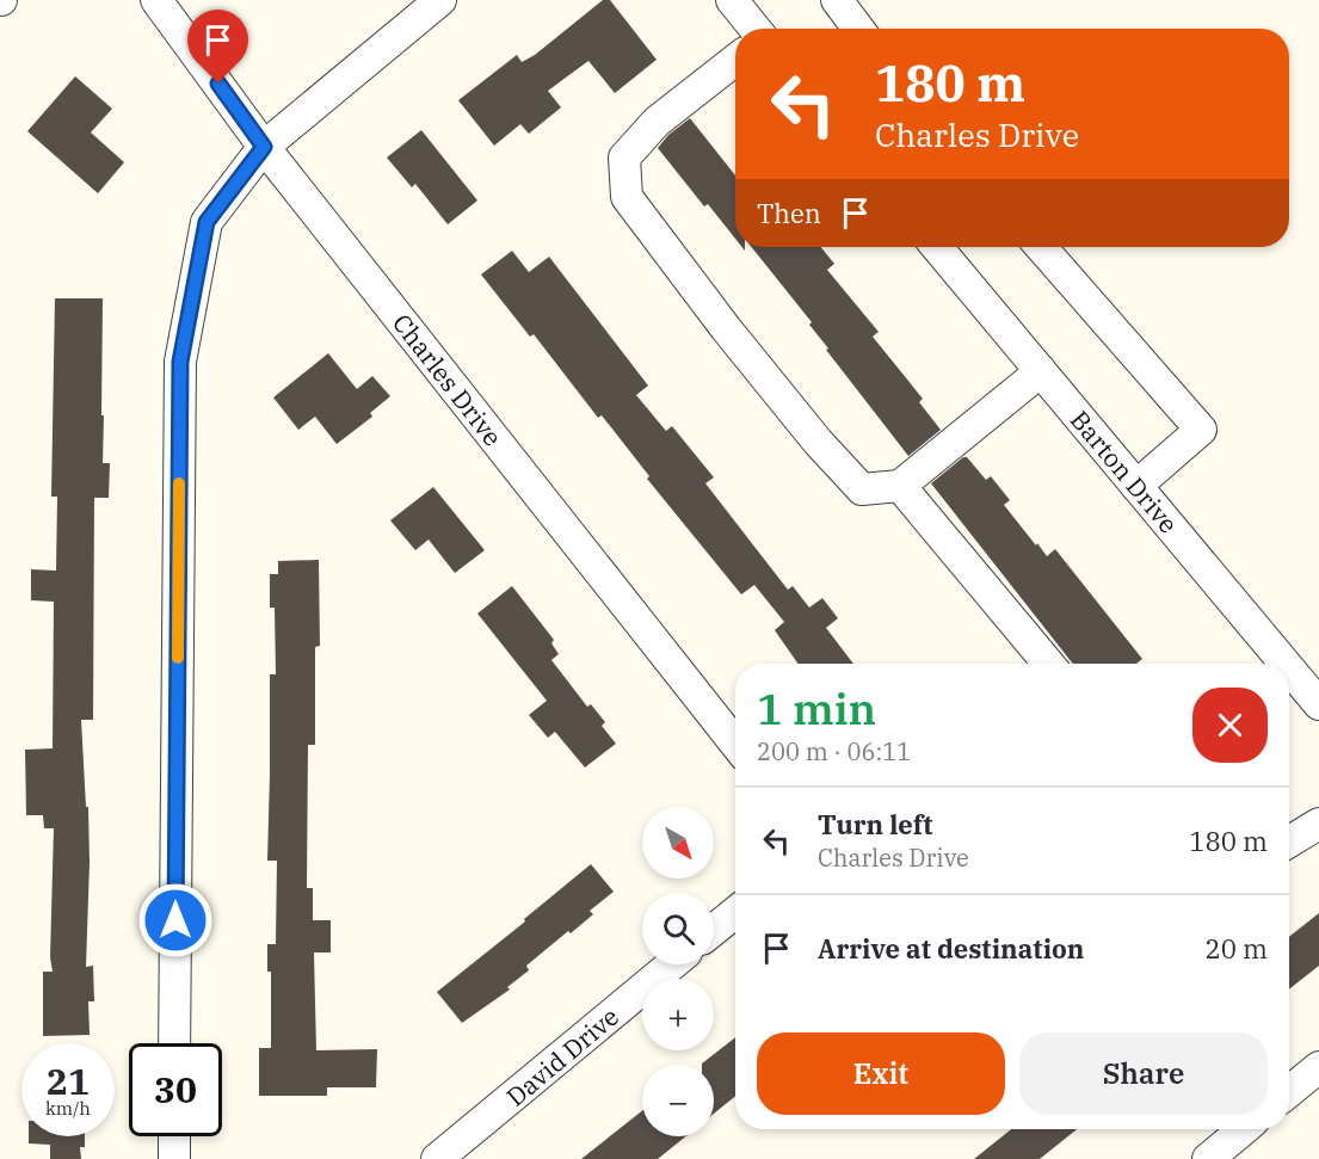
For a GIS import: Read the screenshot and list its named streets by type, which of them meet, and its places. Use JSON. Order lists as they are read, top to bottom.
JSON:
{
  "streets": {
    "street": ["Charles Drive", "Barton Drive", "David Drive"]
  },
  "north": "bottom right",
  "page": {
    "turn": ["180 m", "Charles Drive"],
    "then": "Then",
    "heading": ["1 min", "200 m · 06:11"],
    "list": [
      {
        "name": "Turn left",
        "note": "Charles Drive",
        "value": "180 m"
      },
      {
        "name": "Arrive at destination",
        "value": "20 m"
      }
    ],
    "map_buttons": ["+", "−"],
    "buttons": ["Exit", "Share"],
    "speed": "21 km/h",
    "limit": "30"
  }
}
